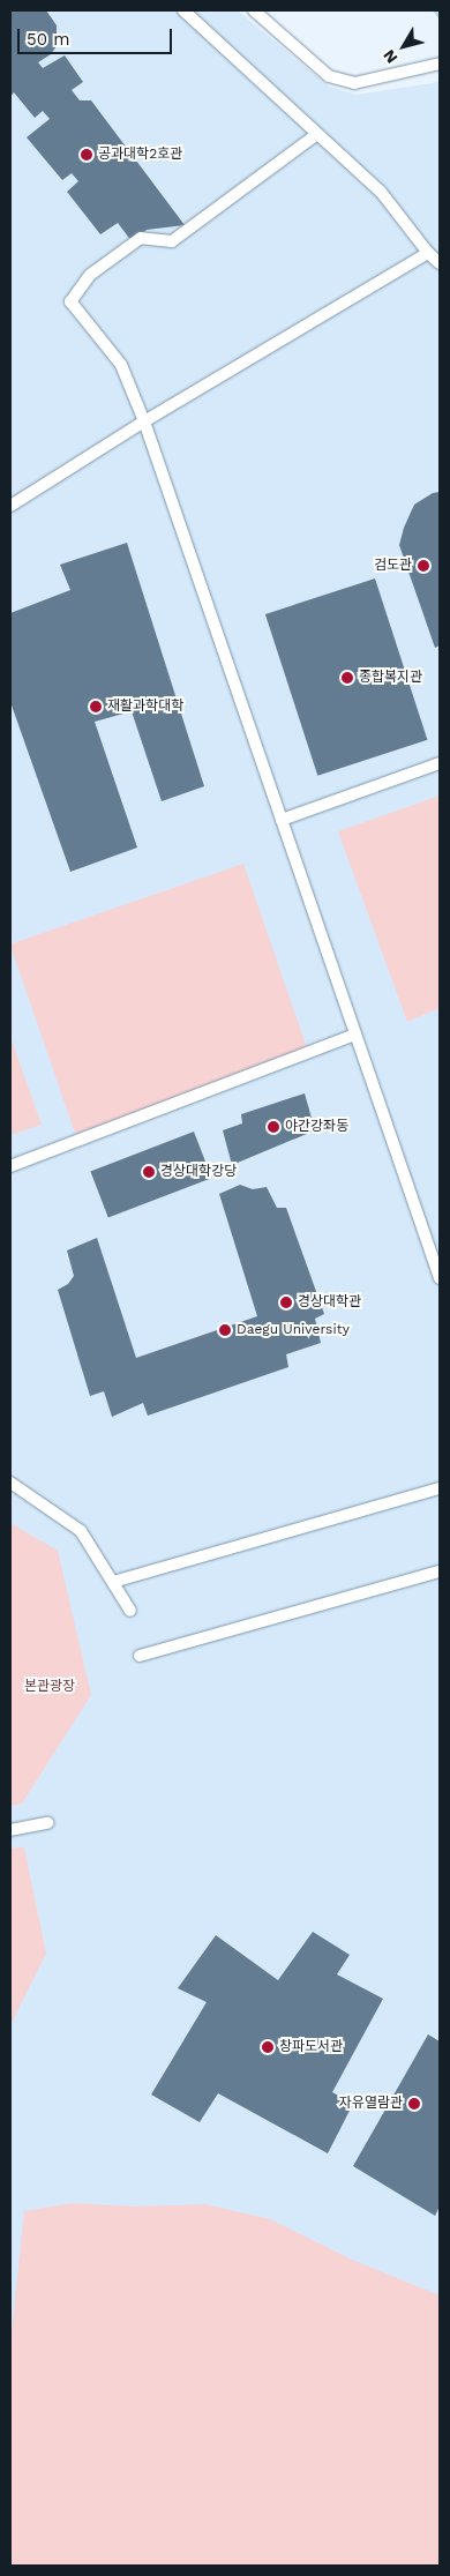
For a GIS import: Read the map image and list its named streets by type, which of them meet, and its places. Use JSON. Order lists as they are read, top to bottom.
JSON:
{
  "parks": ["본관광장"],
  "places": [
    "공과대학2호관",
    "검도관",
    "종합복지관",
    "재활과학대학",
    "야간강좌동",
    "경상대학강당",
    "경상대학관",
    "Daegu University",
    "창파도서관",
    "자유열람관"
  ],
  "scale_bar": "50 m",
  "north": "bottom left"
}
